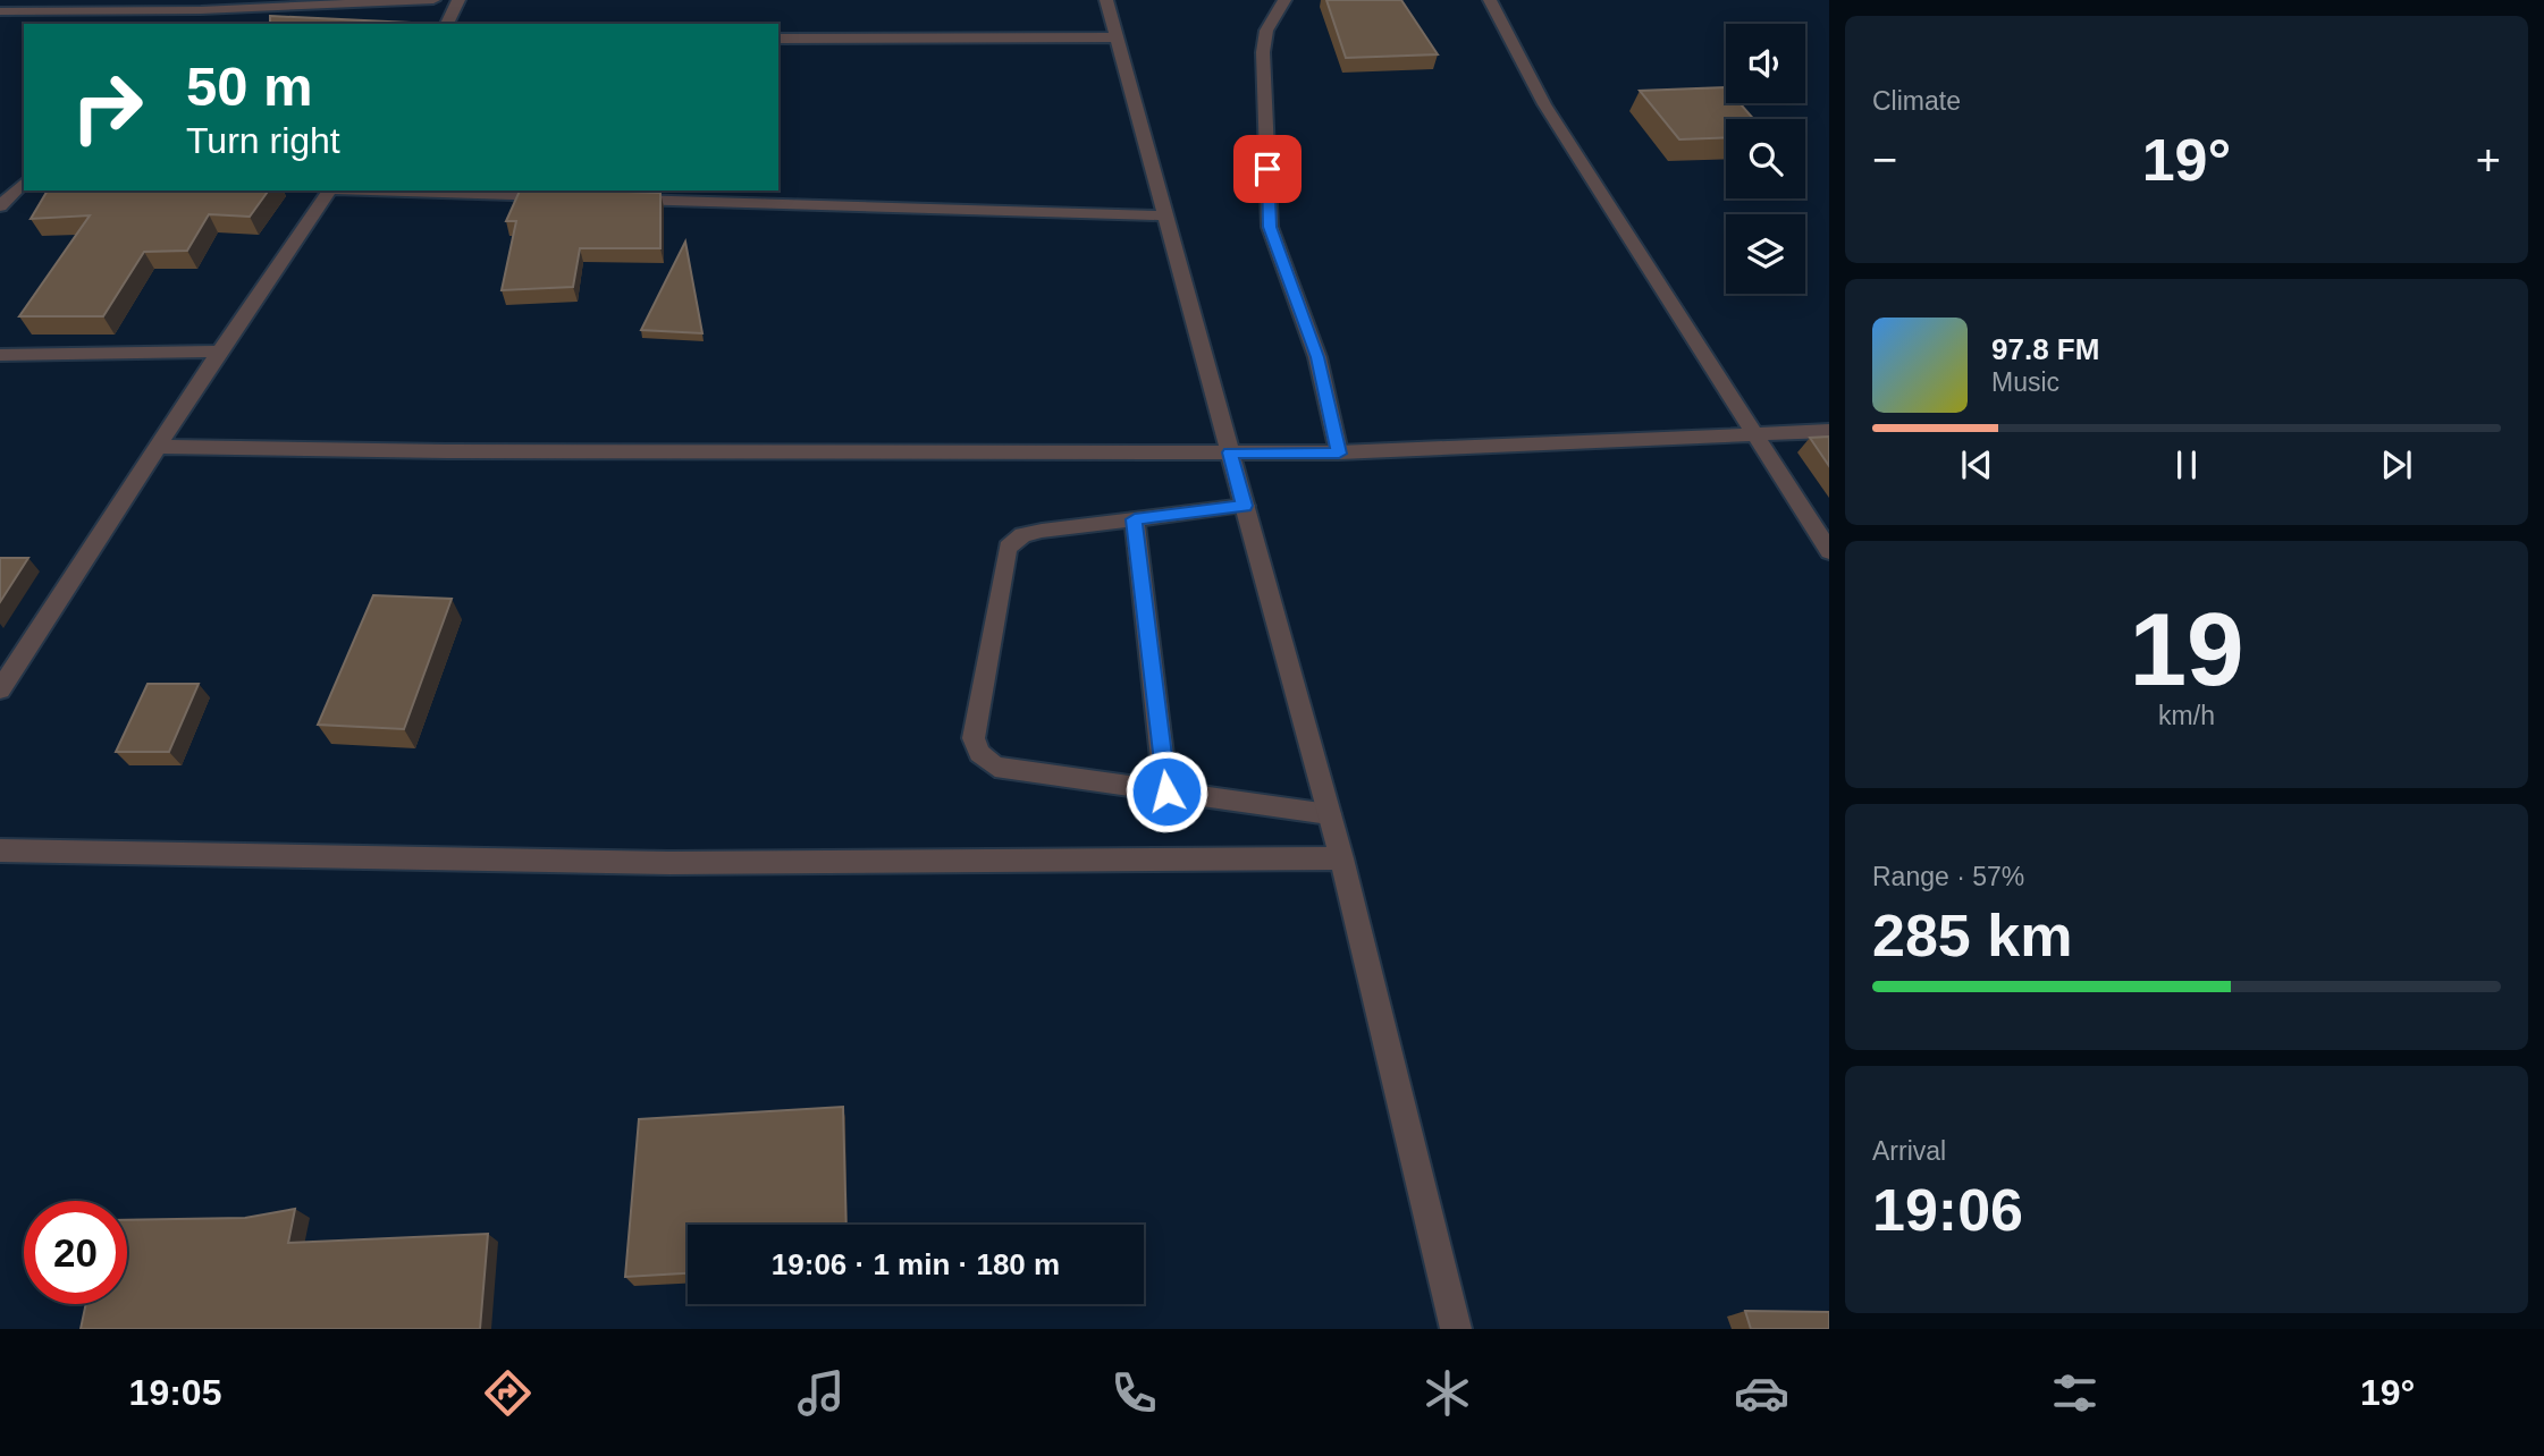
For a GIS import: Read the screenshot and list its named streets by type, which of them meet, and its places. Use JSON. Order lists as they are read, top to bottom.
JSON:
{
  "page": {
    "tile": [
      "Climate",
      ["19", "km/h"],
      ["Range · 57%", "285 km"],
      ["Arrival", "19:06"]
    ],
    "turn": ["50 m", "Turn right"],
    "heat": ["−", "19°", "+"],
    "song": ["97.8 FM", "Music"],
    "limit": "20",
    "trip": "19:06 · 1 min · 180 m",
    "tabs": ["19:05", "19°"]
  }
}
